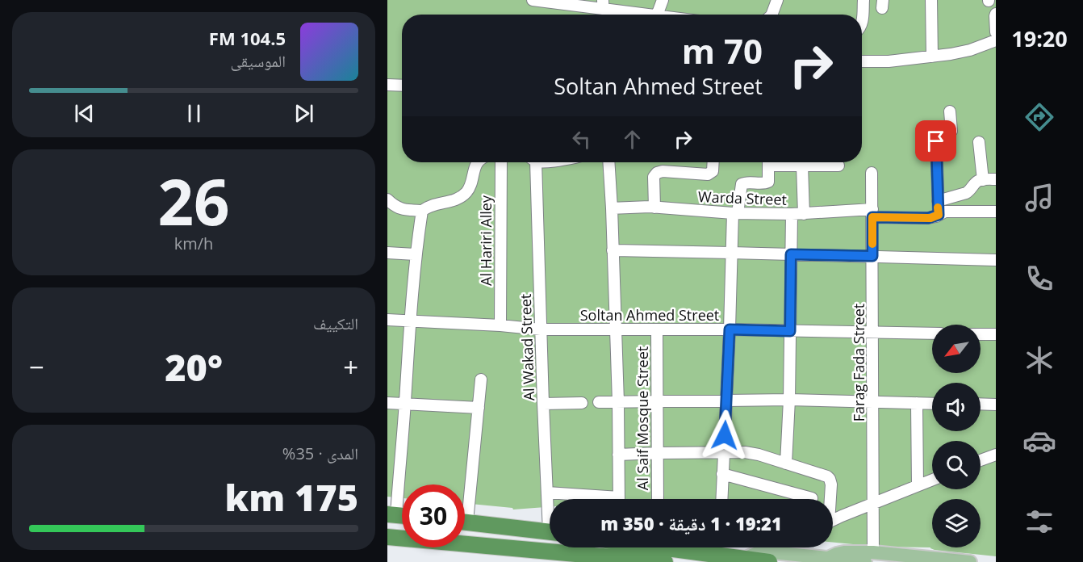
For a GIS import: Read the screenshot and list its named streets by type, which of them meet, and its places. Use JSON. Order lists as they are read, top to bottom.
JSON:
{
  "streets": {
    "street": [
      "Warda Street",
      "Al Hariri Alley",
      "Soltan Ahmed Street",
      "Al Wakad Street",
      "Farag Fada Street",
      "Al Saif Mosque Street"
    ]
  },
  "crossings": [
    ["Warda Street", "Farag Fada Street"],
    ["Al Hariri Alley", "Soltan Ahmed Street"],
    ["Soltan Ahmed Street", "Al Wakad Street"],
    ["Soltan Ahmed Street", "Farag Fada Street"],
    ["Soltan Ahmed Street", "Al Saif Mosque Street"]
  ],
  "north": "bottom left",
  "page": {
    "tabs": "19:20",
    "turn": ["70 m", "Soltan Ahmed Street"],
    "song": ["104.5 FM", "الموسيقى"],
    "tile": [
      ["26", "km/h"],
      "التكييف",
      ["المدى · 35%", "175 km"]
    ],
    "heat": ["−", "20°", "+"],
    "limit": "30",
    "trip": "19:21 · 1 دقيقة · 350 m"
  }
}
